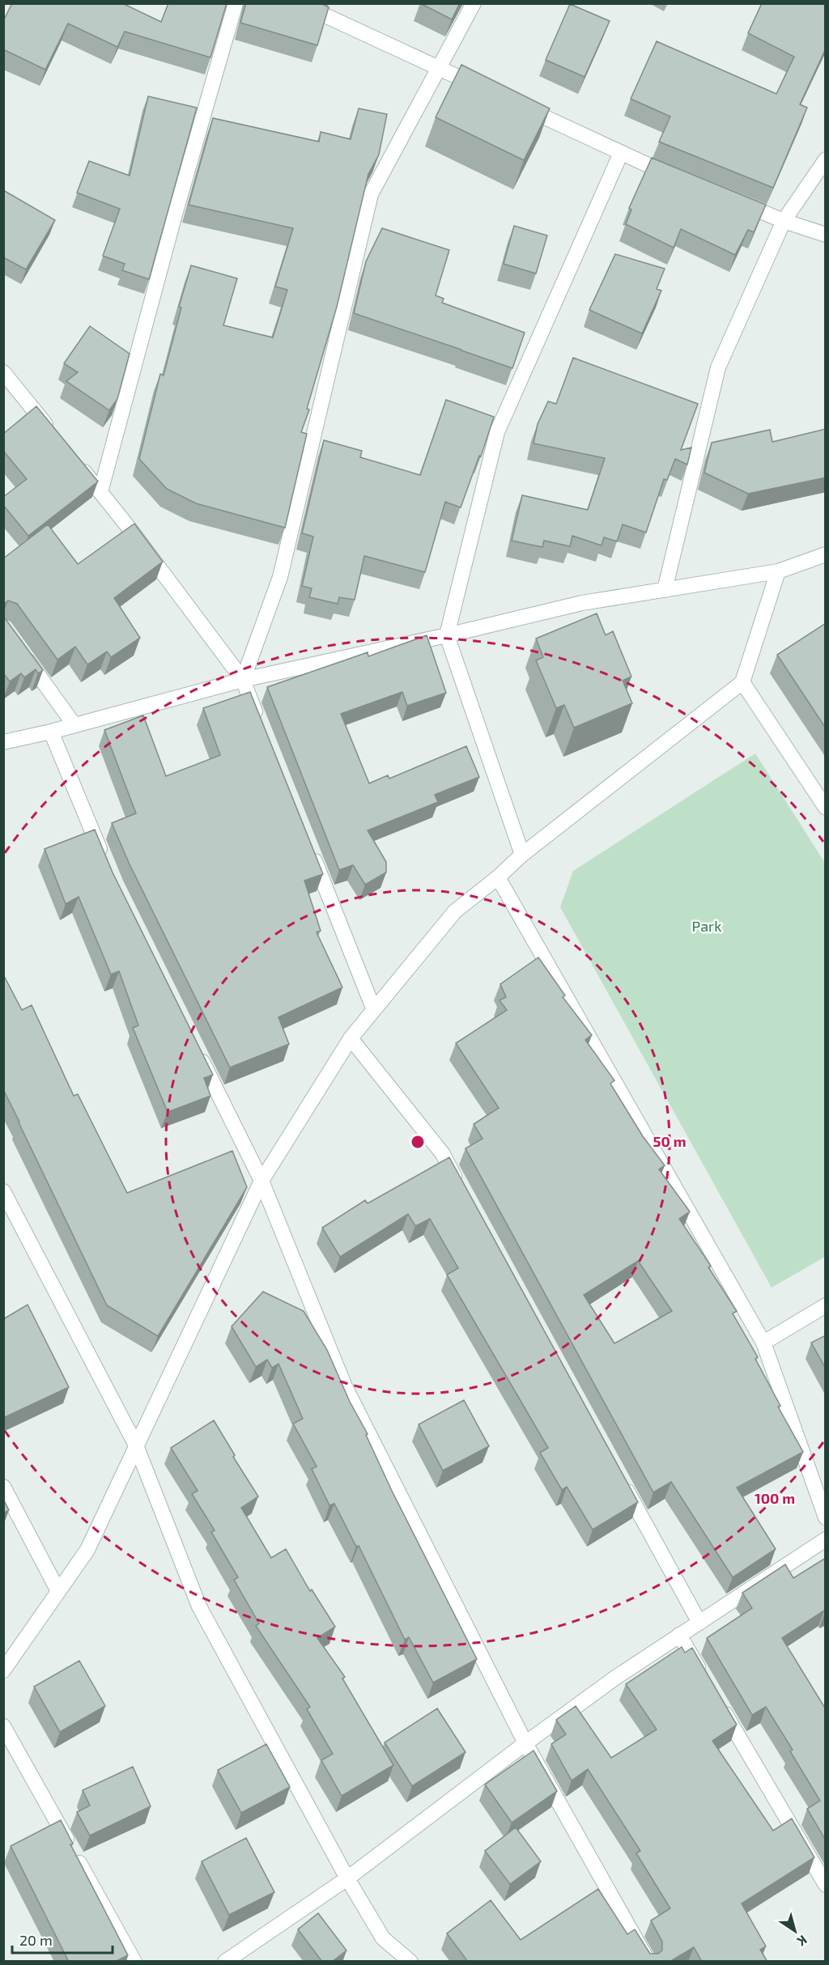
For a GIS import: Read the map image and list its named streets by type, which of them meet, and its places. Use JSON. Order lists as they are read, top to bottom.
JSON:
{
  "parks": ["Park"],
  "scale_bar": "20 m",
  "north": "bottom right",
  "rings": ["50 m", "100 m"]
}
